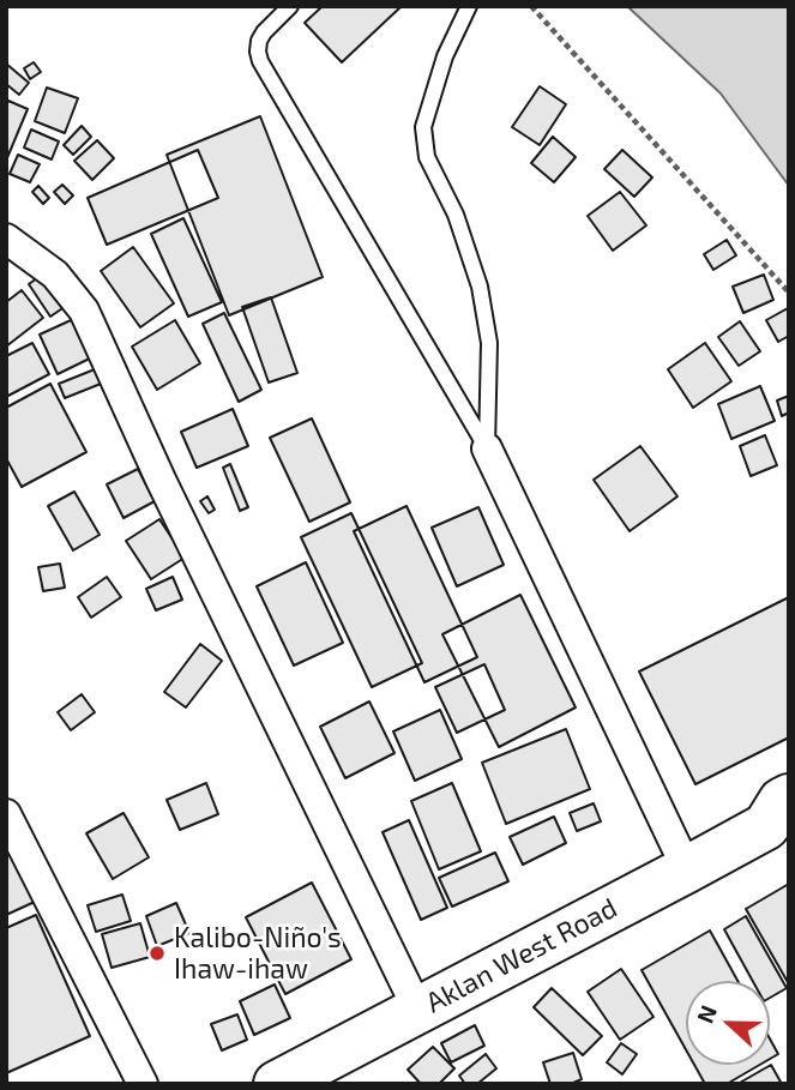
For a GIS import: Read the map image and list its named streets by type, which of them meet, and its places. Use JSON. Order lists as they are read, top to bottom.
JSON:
{
  "streets": {
    "main road": ["Aklan West Road"]
  },
  "places": ["Kalibo-Niño's Ihaw-ihaw"],
  "north": "left"
}
